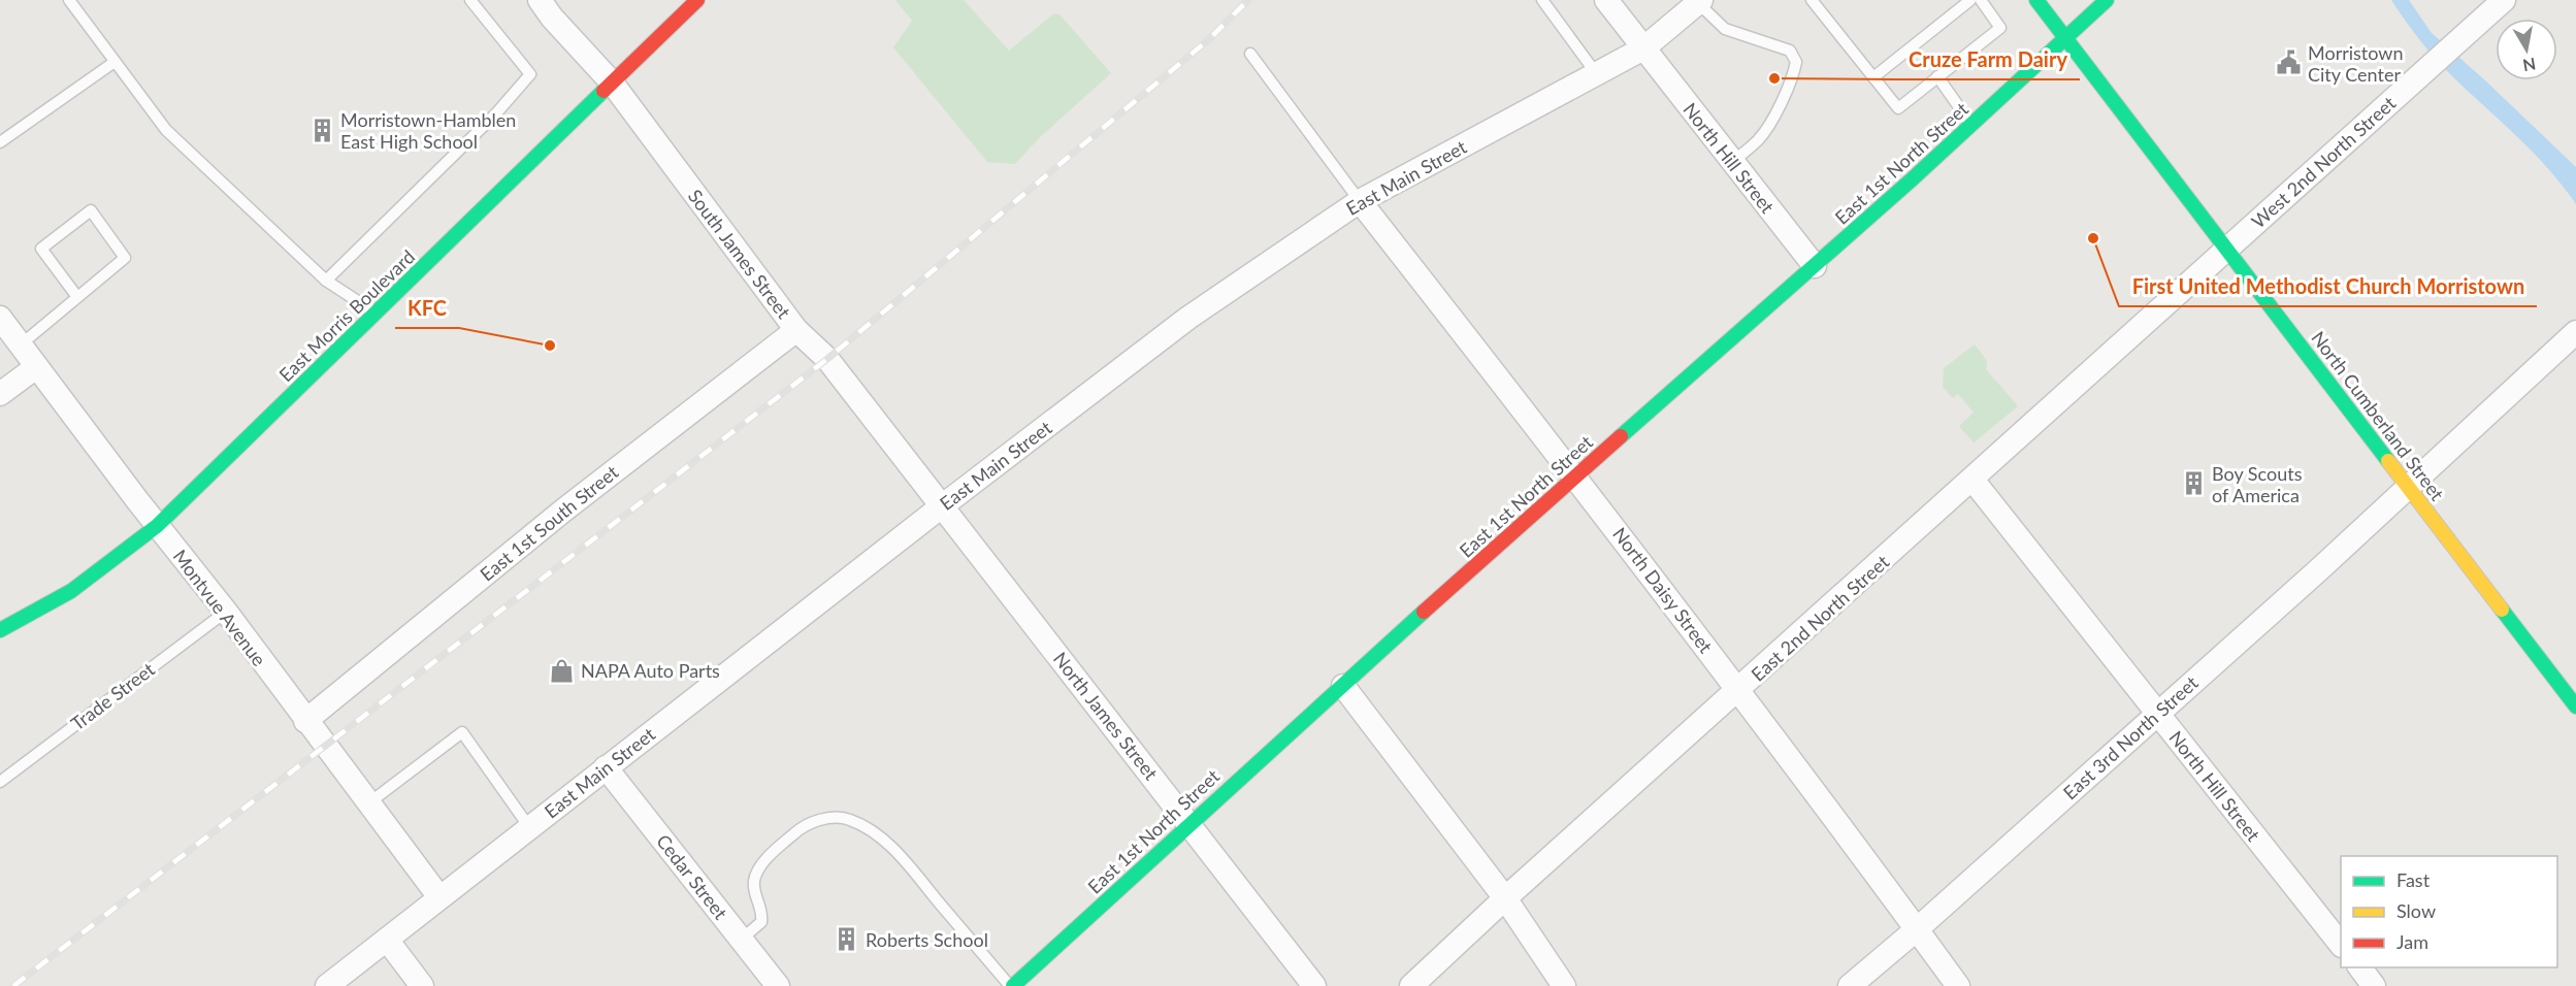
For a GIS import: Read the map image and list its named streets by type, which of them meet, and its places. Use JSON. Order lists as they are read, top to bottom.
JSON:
{
  "streets": {
    "main road": ["East 1st North Street", "East Morris Boulevard", "North Cumberland Street"],
    "street": [
      "North Hill Street",
      "West 2nd North Street",
      "East Main Street",
      "South James Street",
      "East 1st South Street",
      "North Daisy Street",
      "Montvue Avenue",
      "East 2nd North Street",
      "North James Street",
      "East 3rd North Street",
      "Cedar Street"
    ],
    "lane": ["Trade Street"]
  },
  "crossings": [
    ["North Hill Street", "East 1st North Street"],
    ["North Hill Street", "East Main Street"],
    ["North Hill Street", "East 2nd North Street"],
    ["North Hill Street", "East 3rd North Street"],
    ["West 2nd North Street", "North Cumberland Street"],
    ["West 2nd North Street", "East 2nd North Street"],
    ["East 1st North Street", "North Cumberland Street"],
    ["East 1st North Street", "North Daisy Street"],
    ["East 1st North Street", "North James Street"],
    ["East Main Street", "South James Street"],
    ["East Main Street", "North Daisy Street"],
    ["East Main Street", "Montvue Avenue"],
    ["East Main Street", "North James Street"],
    ["East Main Street", "Cedar Street"],
    ["South James Street", "East Morris Boulevard"],
    ["South James Street", "East 1st South Street"],
    ["South James Street", "North James Street"],
    ["East Morris Boulevard", "Montvue Avenue"],
    ["North Cumberland Street", "East 2nd North Street"],
    ["North Cumberland Street", "East 3rd North Street"],
    ["East 1st South Street", "Montvue Avenue"],
    ["North Daisy Street", "East 2nd North Street"],
    ["North Daisy Street", "East 3rd North Street"],
    ["Montvue Avenue", "Trade Street"]
  ],
  "places": {
    "public building": ["Morristown City Center"],
    "other": ["Cruze Farm Dairy", "First United Methodist Church Morristown", "KFC"],
    "building": ["Morristown-Hamblen East High School", "Boy Scouts of America", "Roberts School"],
    "shop": ["NAPA Auto Parts"]
  },
  "legend": ["Fast", "Slow", "Jam"],
  "north": "bottom"
}
